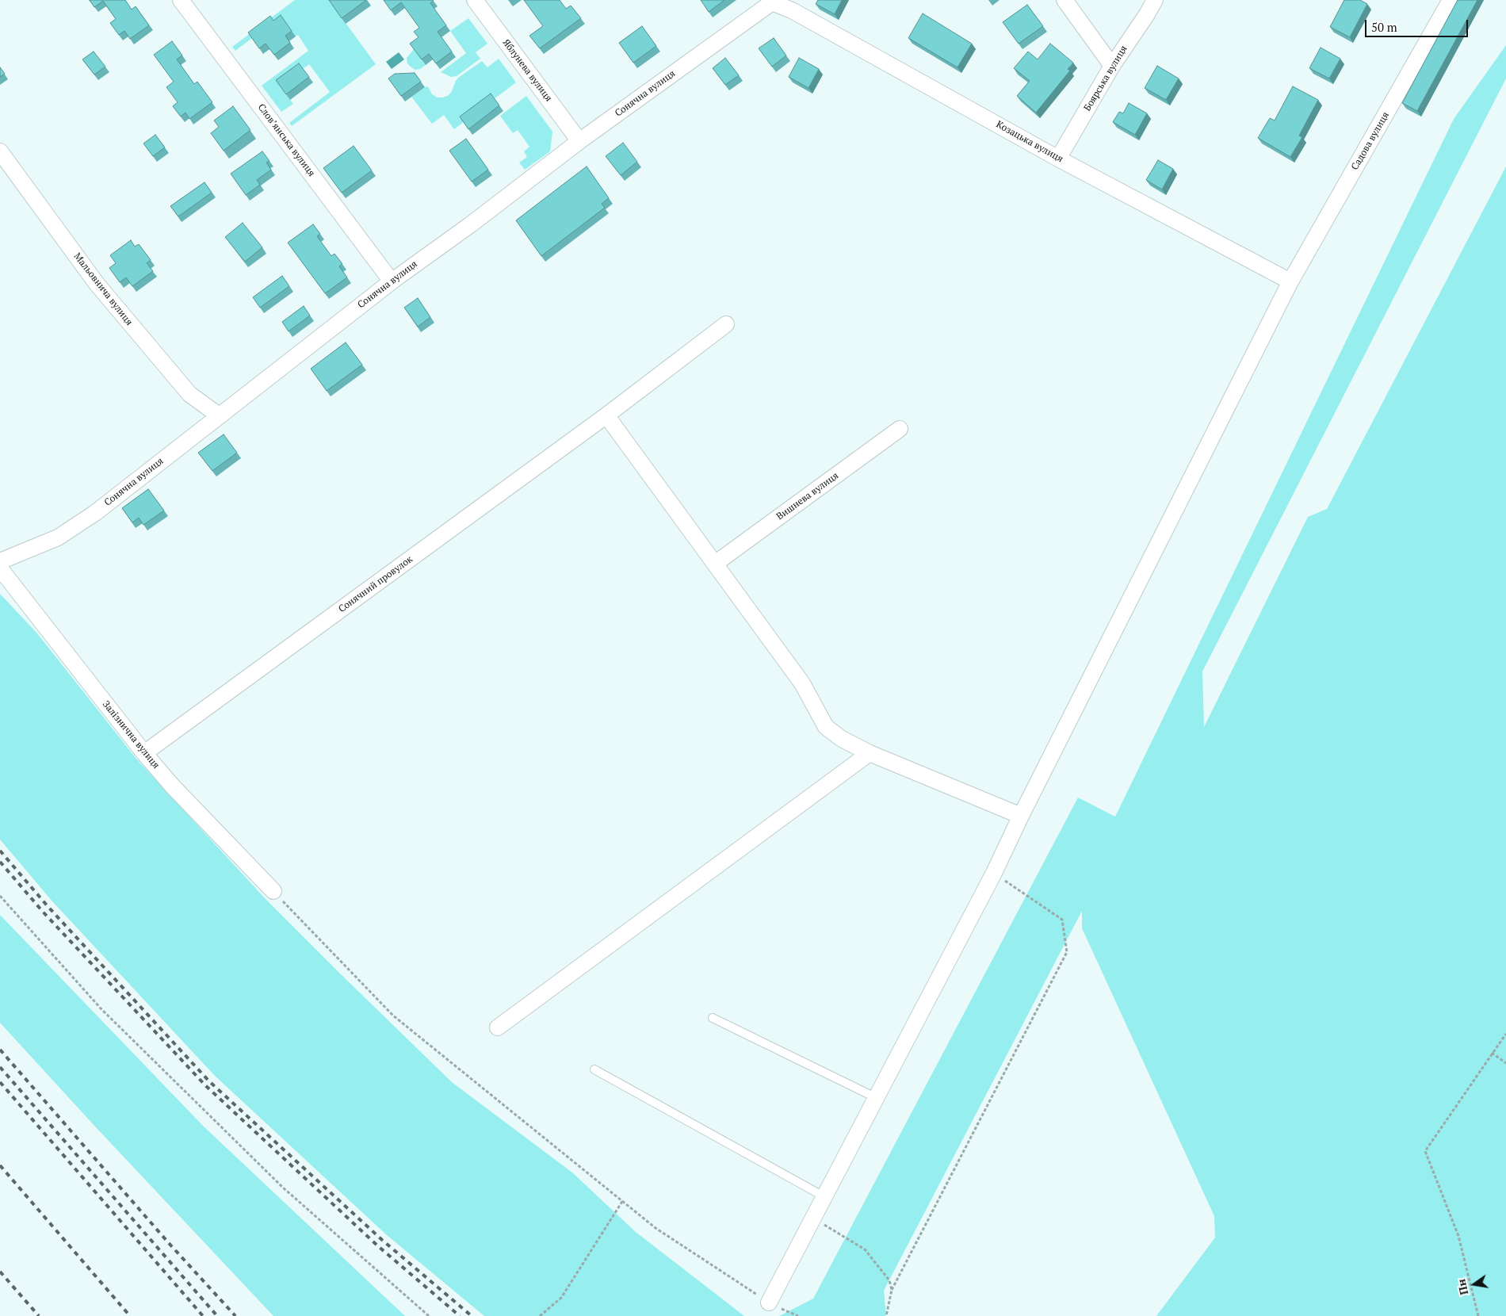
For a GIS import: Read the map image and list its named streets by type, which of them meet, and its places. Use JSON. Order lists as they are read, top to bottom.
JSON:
{
  "streets": {
    "street": [
      "Яблунева вулиця",
      "Боярська вулиця",
      "Сонячна вулиця",
      "Словʼянська вулиця",
      "Садова вулиця",
      "Козацька вулиця",
      "Мальовнича вулиця",
      "Вишнева вулиця",
      "Сонячний провулок",
      "Залізнична вулиця"
    ]
  },
  "crossings": [
    ["Яблунева вулиця", "Сонячна вулиця"],
    ["Боярська вулиця", "Козацька вулиця"],
    ["Сонячна вулиця", "Словʼянська вулиця"],
    ["Сонячна вулиця", "Козацька вулиця"],
    ["Сонячна вулиця", "Мальовнича вулиця"],
    ["Садова вулиця", "Козацька вулиця"],
    ["Сонячний провулок", "Залізнична вулиця"]
  ],
  "scale_bar": "50 m",
  "north": "left"
}
